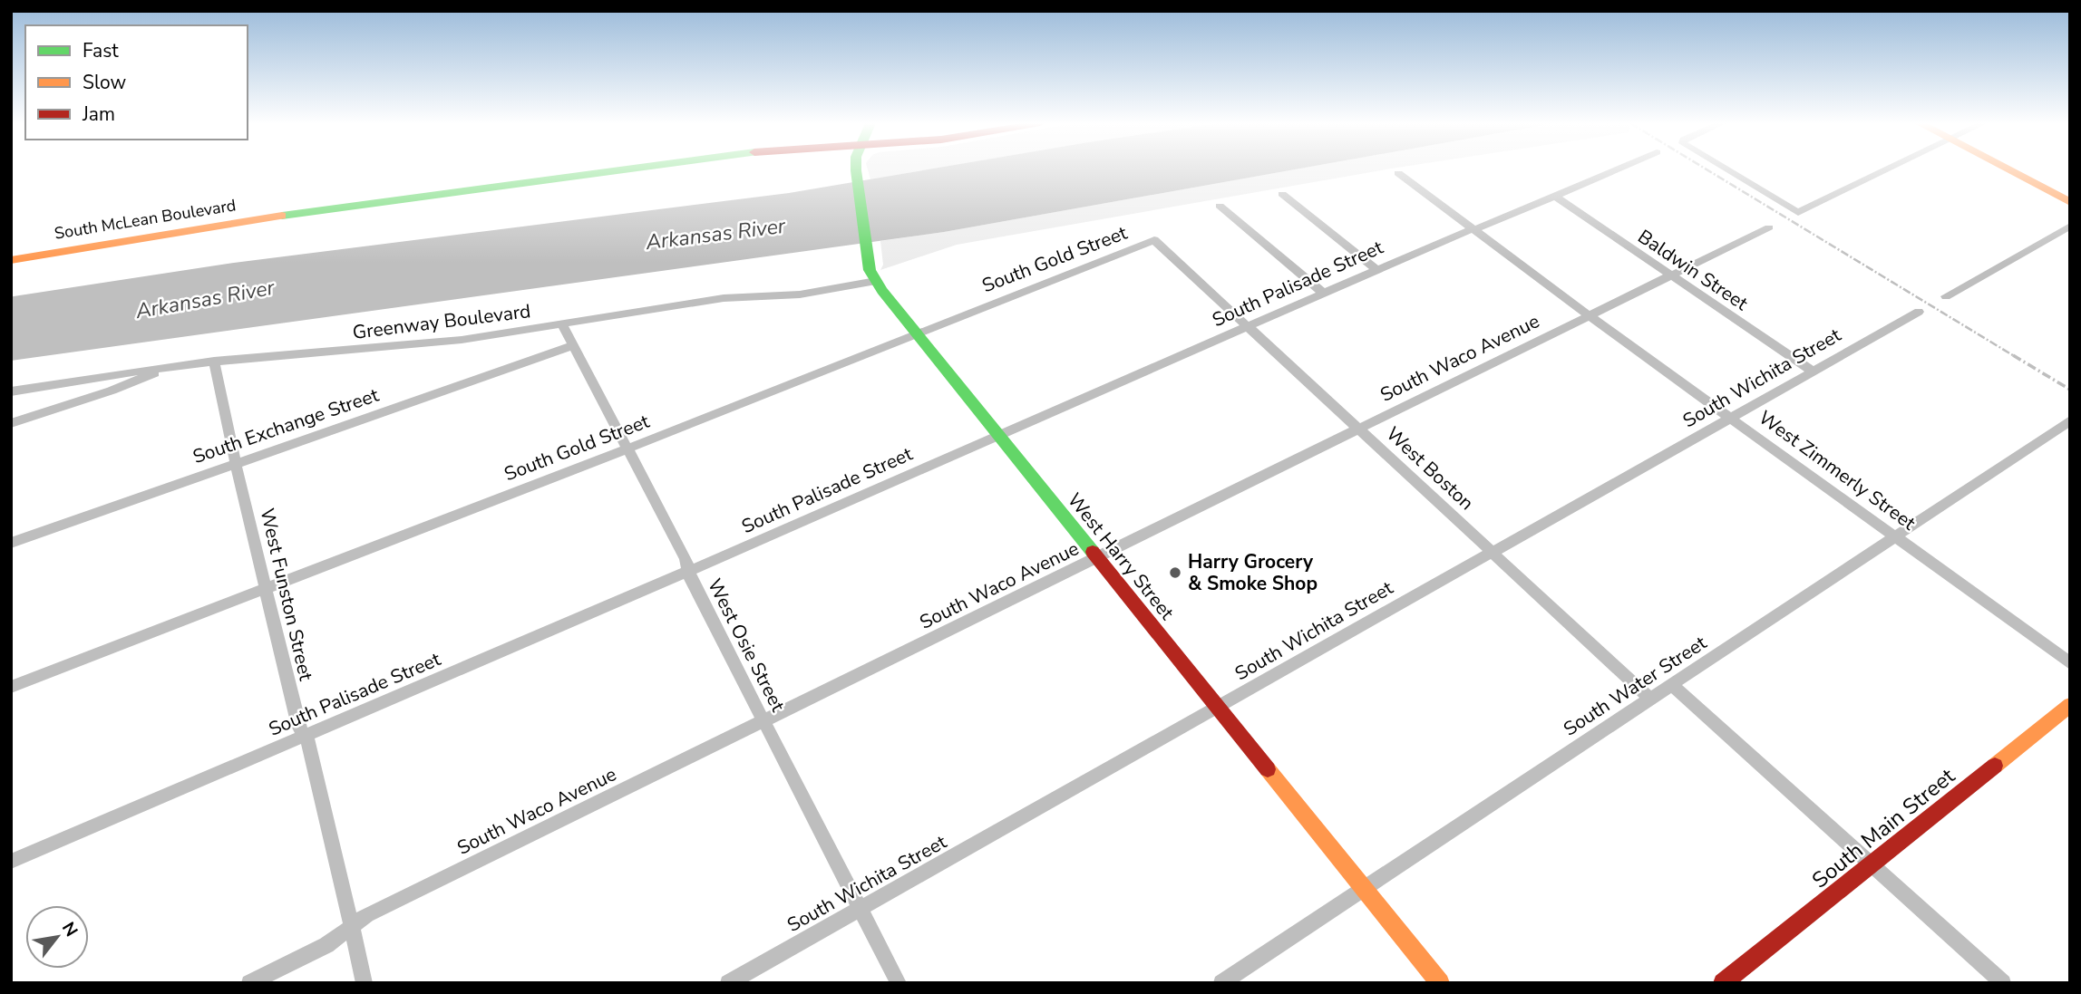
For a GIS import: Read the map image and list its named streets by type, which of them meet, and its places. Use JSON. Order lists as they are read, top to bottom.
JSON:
{
  "streets": {
    "street": [
      "South McLean Boulevard",
      "South Gold Street",
      "Baldwin Street",
      "South Palisade Street",
      "Greenway Boulevard",
      "South Waco Avenue",
      "South Wichita Street",
      "South Exchange Street",
      "West Boston",
      "West Zimmerly Street",
      "West Harry Street",
      "West Funston Street",
      "West Osie Street",
      "South Water Street",
      "South Main Street"
    ]
  },
  "crossings": [
    ["South Gold Street", "West Boston"],
    ["South Gold Street", "West Harry Street"],
    ["South Gold Street", "West Funston Street"],
    ["South Gold Street", "West Osie Street"],
    ["Baldwin Street", "South Palisade Street"],
    ["Baldwin Street", "South Waco Avenue"],
    ["Baldwin Street", "South Wichita Street"],
    ["South Palisade Street", "West Boston"],
    ["South Palisade Street", "West Zimmerly Street"],
    ["South Palisade Street", "West Harry Street"],
    ["South Palisade Street", "West Funston Street"],
    ["South Palisade Street", "West Osie Street"],
    ["Greenway Boulevard", "West Harry Street"],
    ["Greenway Boulevard", "West Funston Street"],
    ["Greenway Boulevard", "West Osie Street"],
    ["South Waco Avenue", "West Boston"],
    ["South Waco Avenue", "West Zimmerly Street"],
    ["South Waco Avenue", "West Harry Street"],
    ["South Waco Avenue", "West Funston Street"],
    ["South Waco Avenue", "West Osie Street"],
    ["South Wichita Street", "West Boston"],
    ["South Wichita Street", "West Zimmerly Street"],
    ["South Wichita Street", "West Harry Street"],
    ["South Wichita Street", "West Osie Street"],
    ["South Exchange Street", "West Funston Street"],
    ["South Exchange Street", "West Osie Street"],
    ["West Boston", "South Water Street"],
    ["West Zimmerly Street", "South Water Street"],
    ["West Harry Street", "South Water Street"]
  ],
  "water": ["Arkansas River"],
  "places": ["Harry Grocery & Smoke Shop"],
  "legend": ["Fast", "Slow", "Jam"],
  "north": "top right"
}
